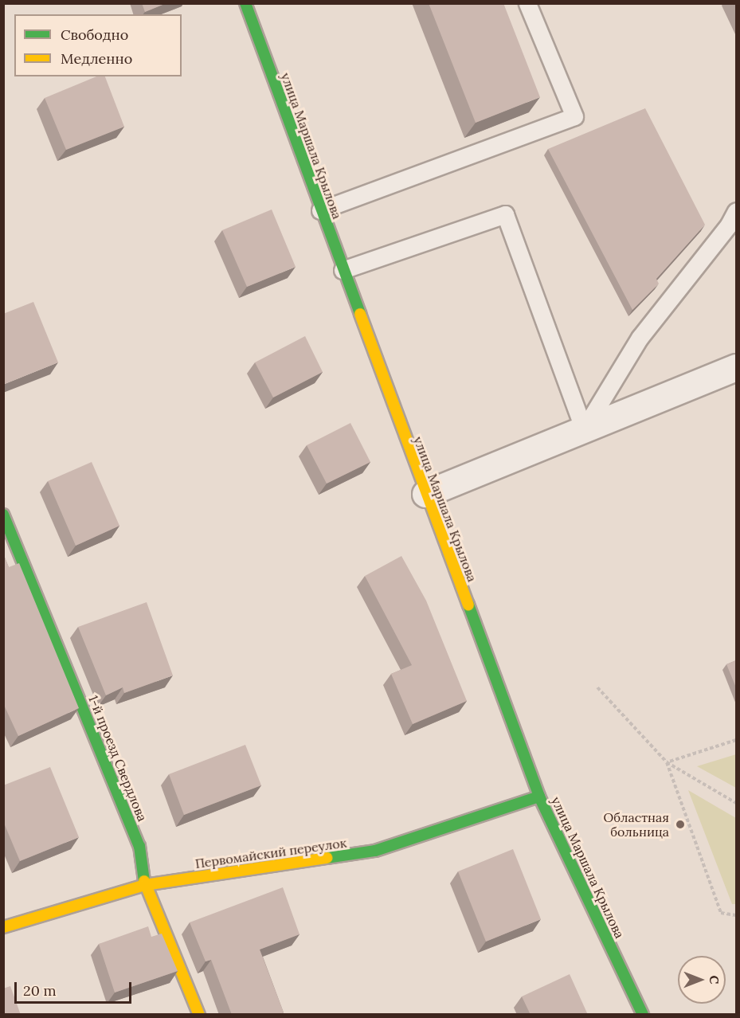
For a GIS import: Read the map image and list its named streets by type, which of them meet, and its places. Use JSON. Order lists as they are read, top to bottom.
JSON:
{
  "streets": {
    "street": ["улица Маршала Крылова", "1-й проезд Свердлова", "Первомайский переулок"]
  },
  "crossings": [
    ["улица Маршала Крылова", "Первомайский переулок"],
    ["1-й проезд Свердлова", "Первомайский переулок"]
  ],
  "places": ["Областная больница"],
  "legend": ["Свободно", "Медленно"],
  "scale_bar": "20 m",
  "north": "right"
}
